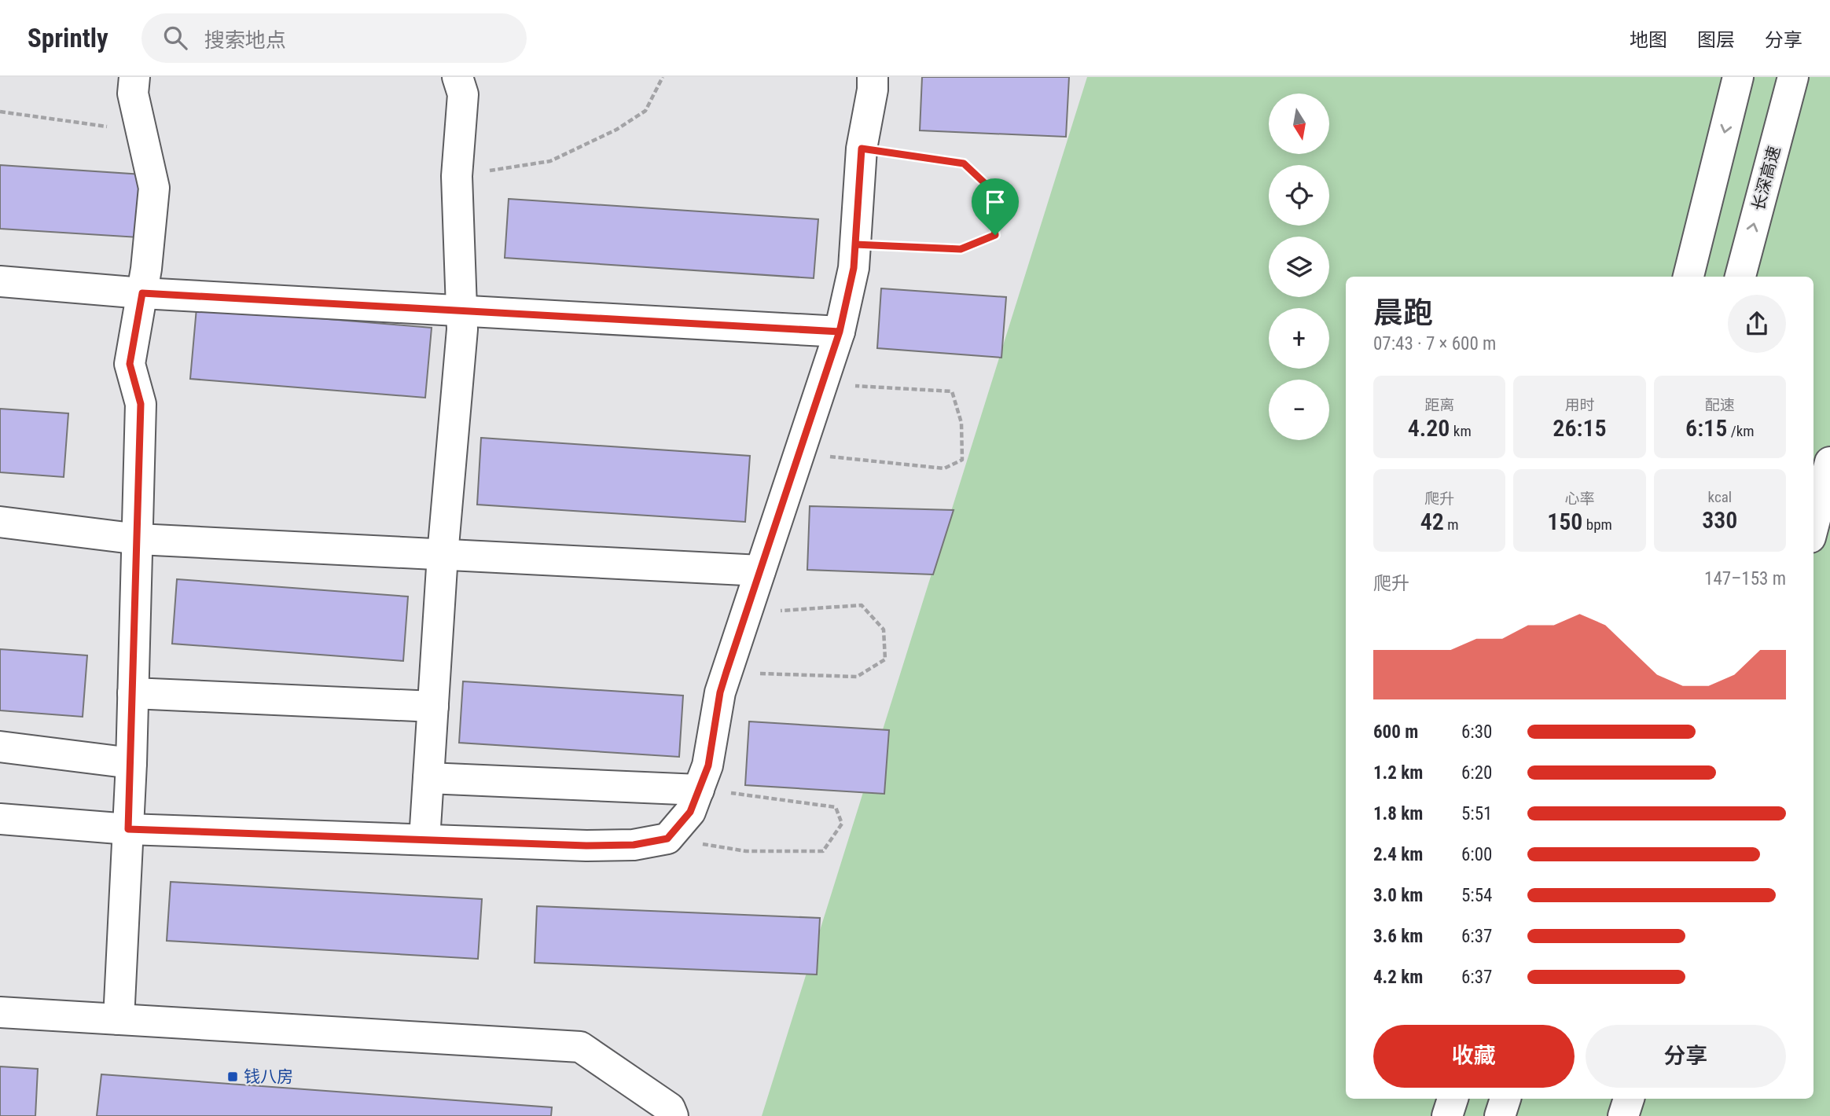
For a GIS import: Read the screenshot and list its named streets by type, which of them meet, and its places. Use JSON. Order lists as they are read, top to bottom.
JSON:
{
  "streets": {
    "main road": ["长深高速"]
  },
  "places": {
    "transit": ["钱八房"]
  },
  "north": "bottom",
  "page": {
    "header": "Sprintly",
    "search": "搜索地点",
    "nav": ["地图", "图层", "分享"],
    "map_buttons": ["+", "−"],
    "heading": ["晨跑", "07:43 · 7 × 600 m"],
    "stats": [
      ["距离", "4.20 km"],
      ["用时", "26:15"],
      ["配速", "6:15 /km"],
      ["爬升", "42 m"],
      ["心率", "150 bpm"],
      ["kcal", "330"]
    ],
    "chart": ["爬升", "147–153 m"],
    "list": [
      {
        "name": "600 m",
        "note": "6:30"
      },
      {
        "name": "1.2 km",
        "note": "6:20"
      },
      {
        "name": "1.8 km",
        "note": "5:51"
      },
      {
        "name": "2.4 km",
        "note": "6:00"
      },
      {
        "name": "3.0 km",
        "note": "5:54"
      },
      {
        "name": "3.6 km",
        "note": "6:37"
      },
      {
        "name": "4.2 km",
        "note": "6:37"
      }
    ],
    "buttons": ["收藏", "分享"]
  }
}
